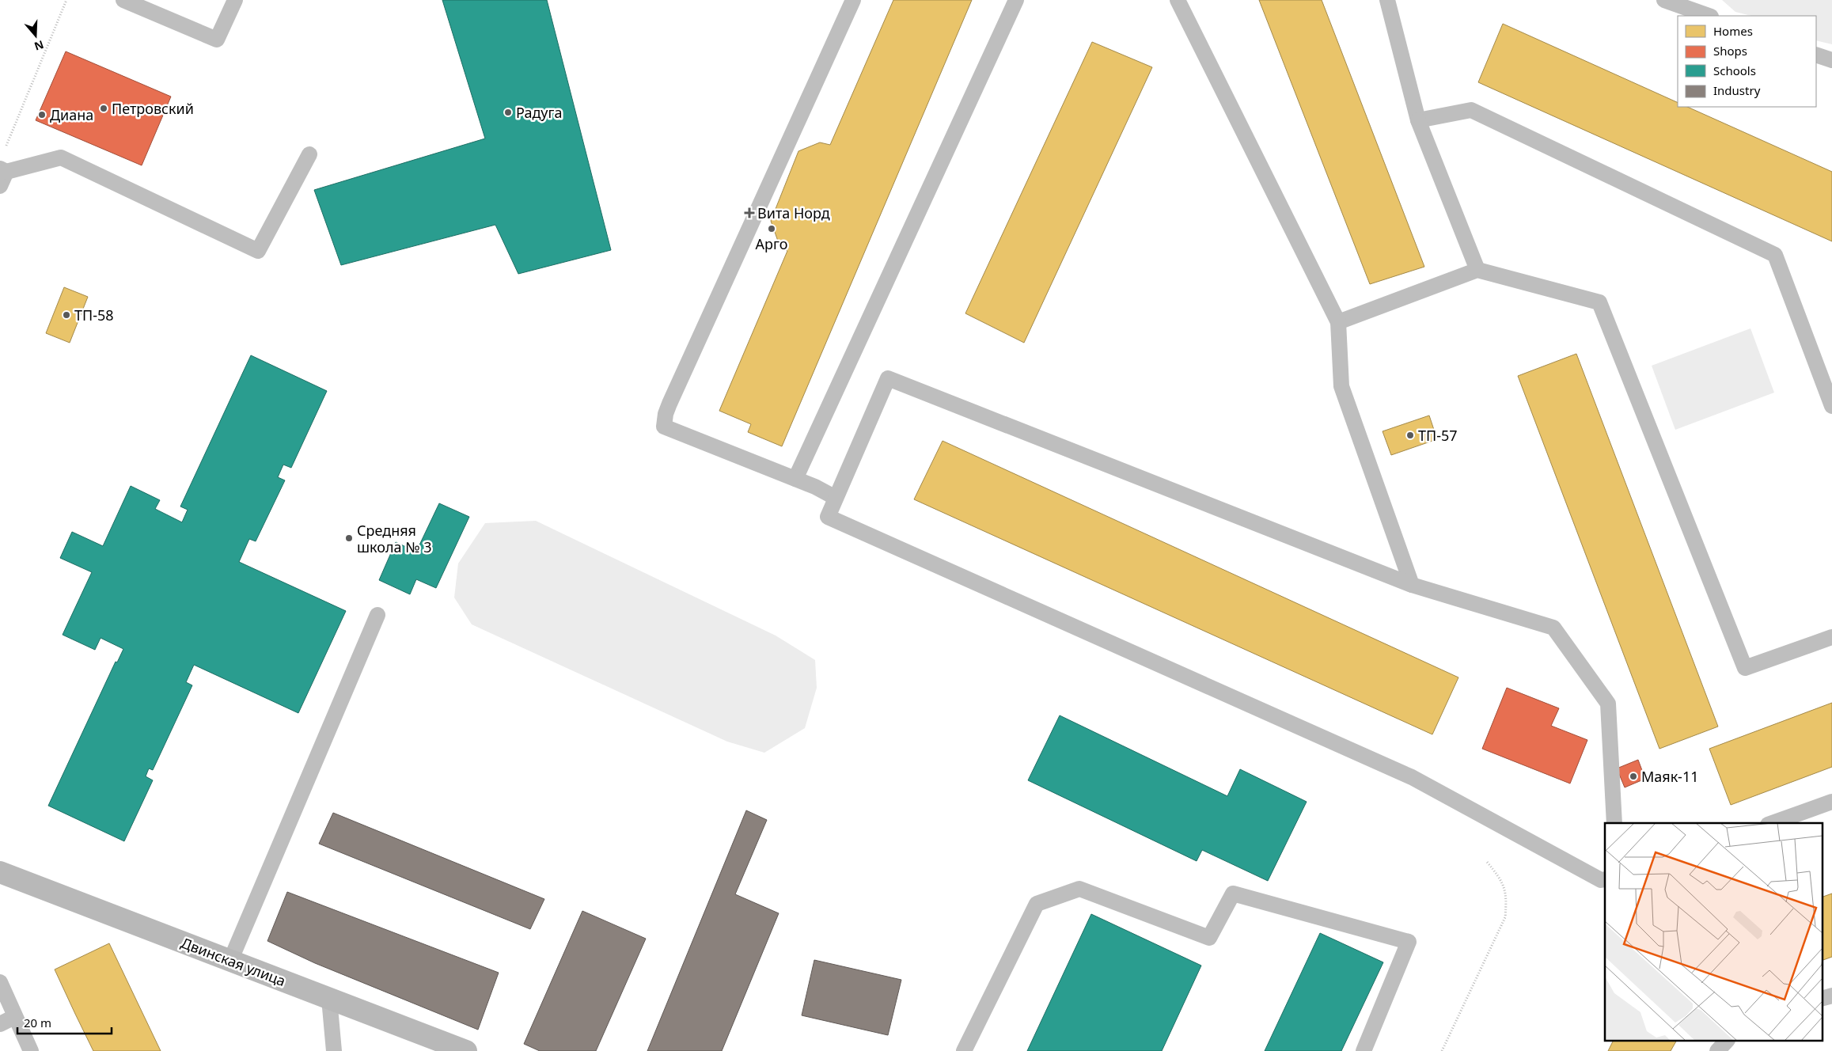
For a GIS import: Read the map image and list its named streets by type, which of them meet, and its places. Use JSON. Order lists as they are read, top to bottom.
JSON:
{
  "streets": {
    "street": ["Двинская улица"]
  },
  "places": {
    "other": [
      "Петровский",
      "Радуга",
      "Диана",
      "Арго",
      "ТП-58",
      "ТП-57",
      "Средняя школа № 3",
      "Маяк-11"
    ],
    "health": ["Вита Норд"]
  },
  "legend": [
    "Homes",
    "Shops",
    "Schools",
    "Industry"
  ],
  "scale_bar": "20 m",
  "north": "bottom"
}
